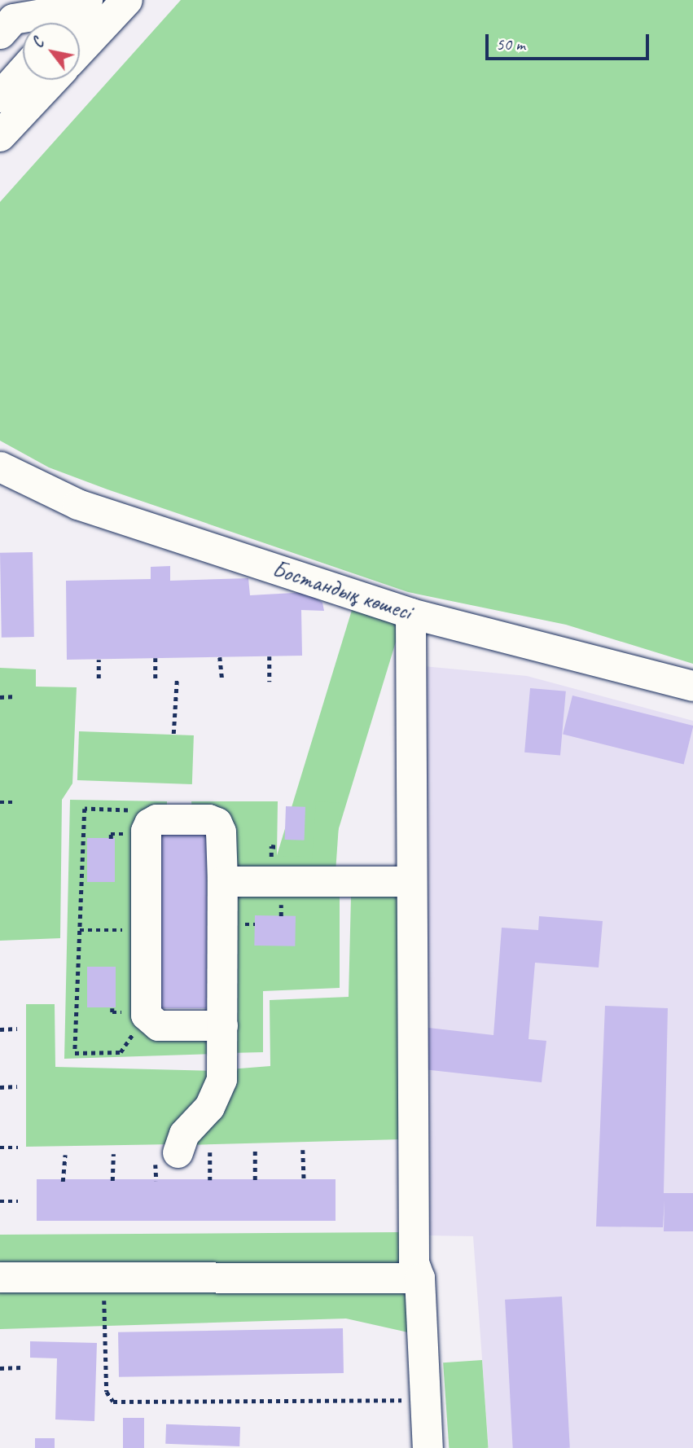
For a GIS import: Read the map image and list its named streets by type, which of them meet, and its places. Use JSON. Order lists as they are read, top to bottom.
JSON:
{
  "streets": {
    "street": ["Бостандық көшесі"]
  },
  "scale_bar": "50 m",
  "north": "top left"
}
